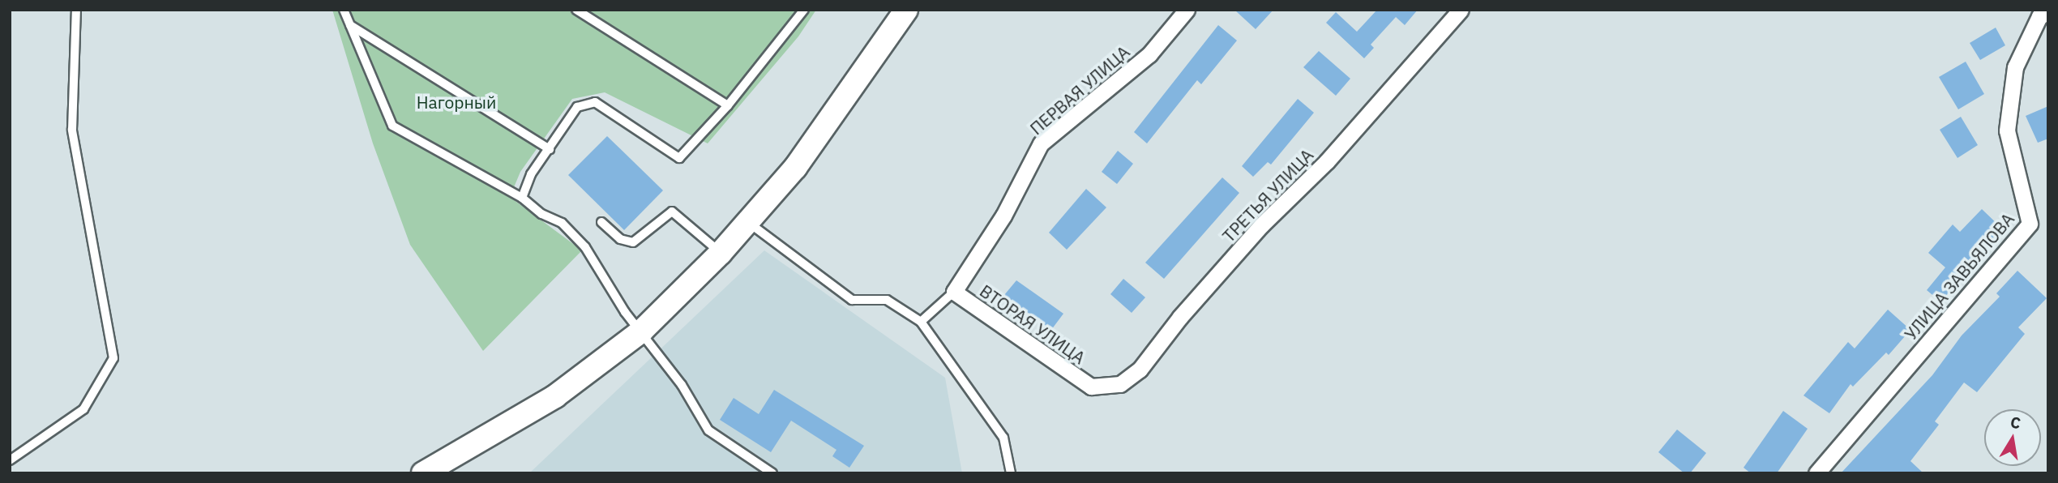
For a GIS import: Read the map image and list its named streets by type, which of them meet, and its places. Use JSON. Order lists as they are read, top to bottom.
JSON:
{
  "streets": {
    "street": [
      "ПЕРВАЯ УЛИЦА",
      "ТРЕТЬЯ УЛИЦА",
      "УЛИЦА ЗАВЬЯЛОВА",
      "ВТОРАЯ УЛИЦА"
    ]
  },
  "crossings": [
    ["ПЕРВАЯ УЛИЦА", "ВТОРАЯ УЛИЦА"],
    ["ТРЕТЬЯ УЛИЦА", "ВТОРАЯ УЛИЦА"]
  ],
  "parks": ["Нагорный"],
  "north": "top"
}
